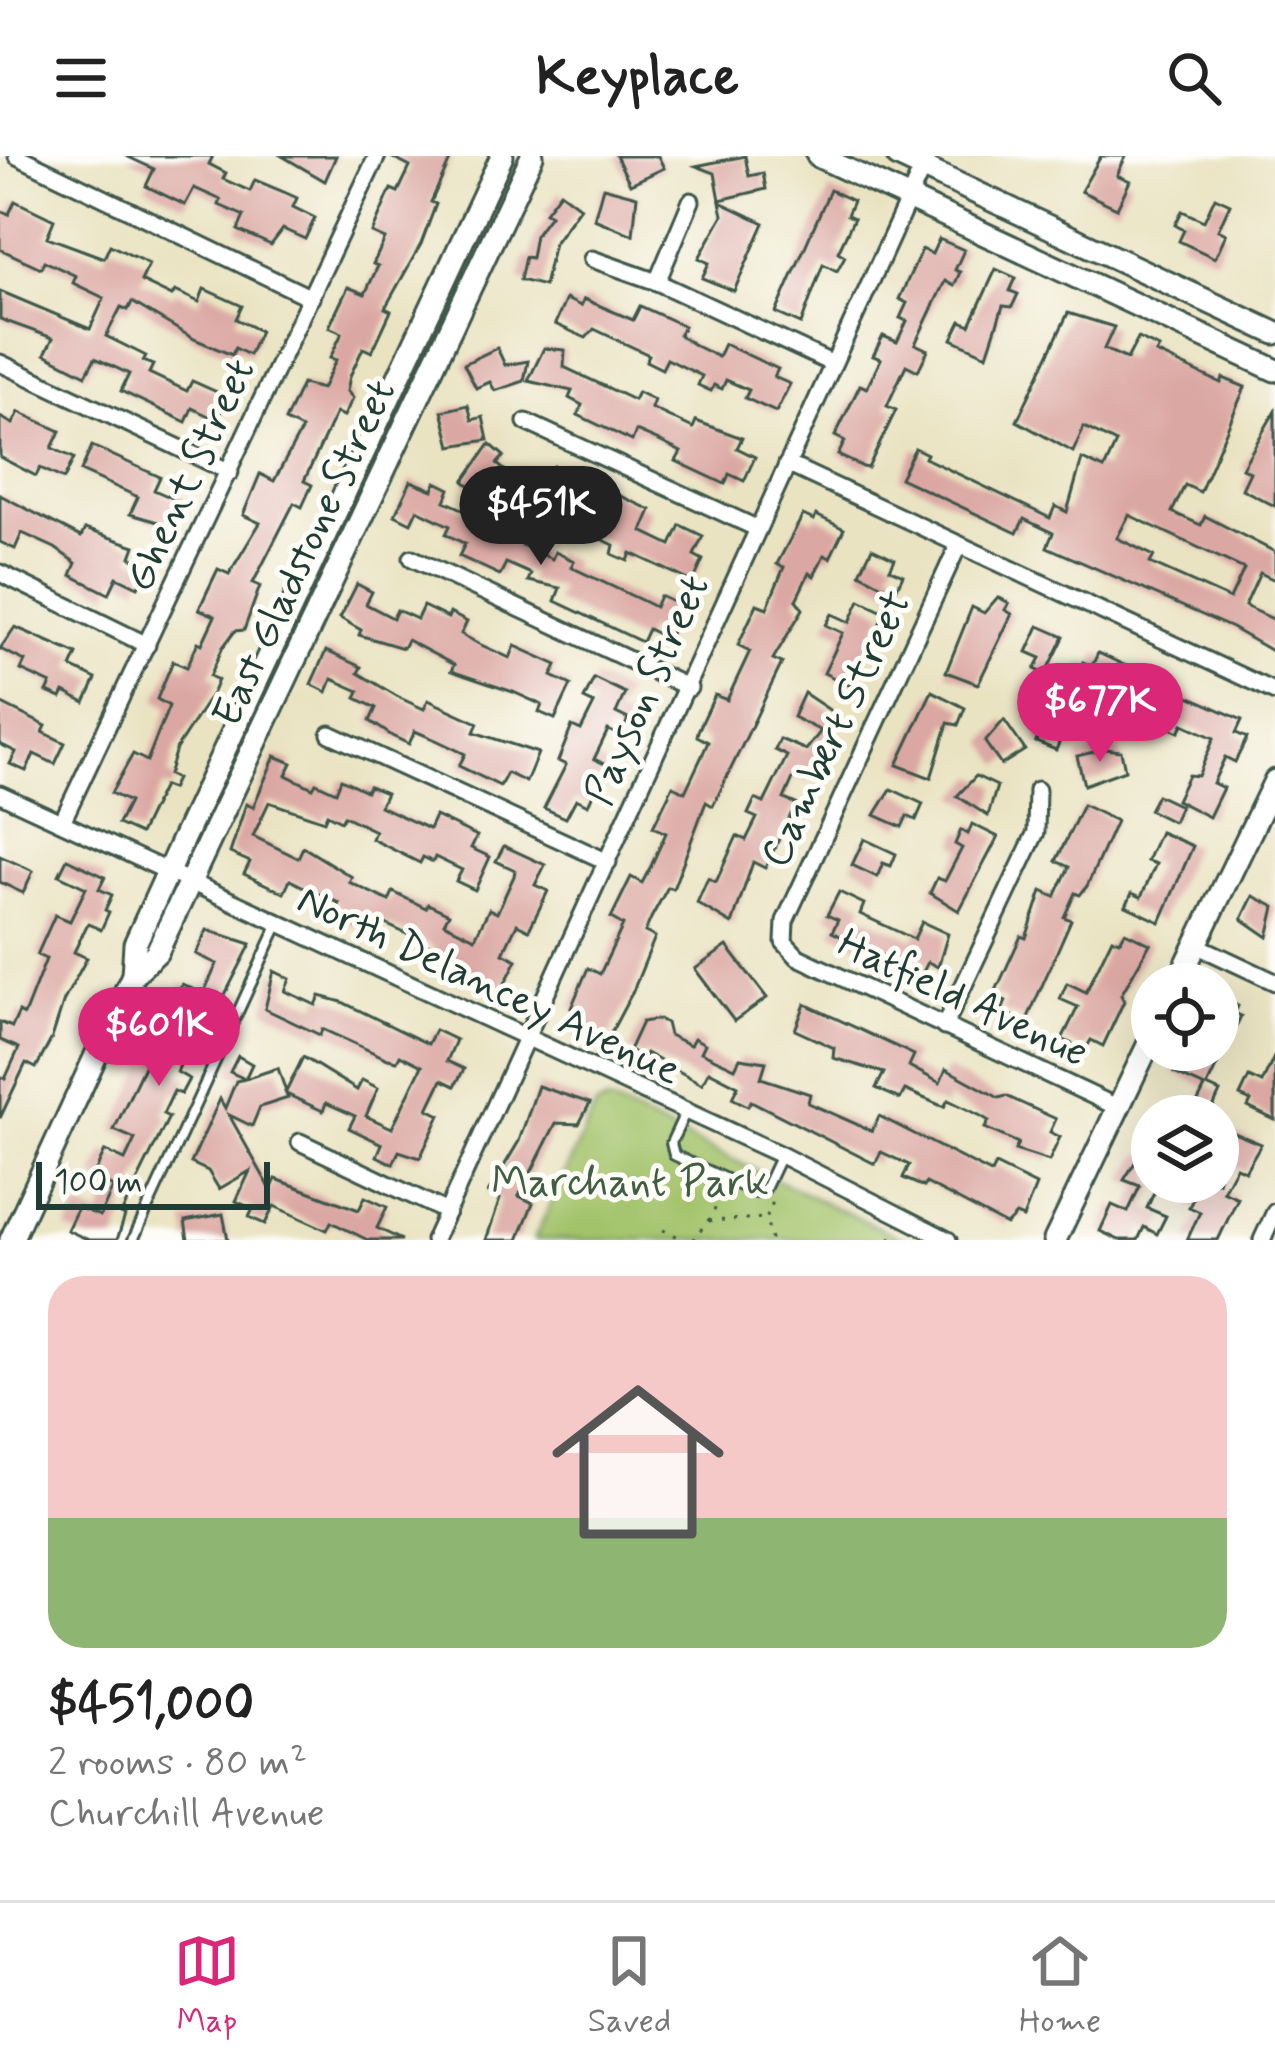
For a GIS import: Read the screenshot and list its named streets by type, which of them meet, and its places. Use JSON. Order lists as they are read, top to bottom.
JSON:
{
  "streets": {
    "street": [
      "Ghent Street",
      "East Gladstone Street",
      "Payson Street",
      "Cambert Street",
      "North Delancey Avenue",
      "Hatfield Avenue"
    ]
  },
  "crossings": [
    ["Ghent Street", "North Delancey Avenue"],
    ["East Gladstone Street", "North Delancey Avenue"],
    ["Payson Street", "North Delancey Avenue"],
    ["Cambert Street", "Hatfield Avenue"]
  ],
  "parks": ["Marchant Park"],
  "scale_bar": "100 m",
  "page": {
    "header": "Keyplace",
    "price": ["$451K", "$677K", "$601K"],
    "scale": "100 m",
    "list": [
      {
        "name": "$451,000",
        "note": "2 rooms · 80 m² · Churchill Avenue"
      }
    ],
    "tabs": ["Map", "Saved", "Home"]
  }
}
